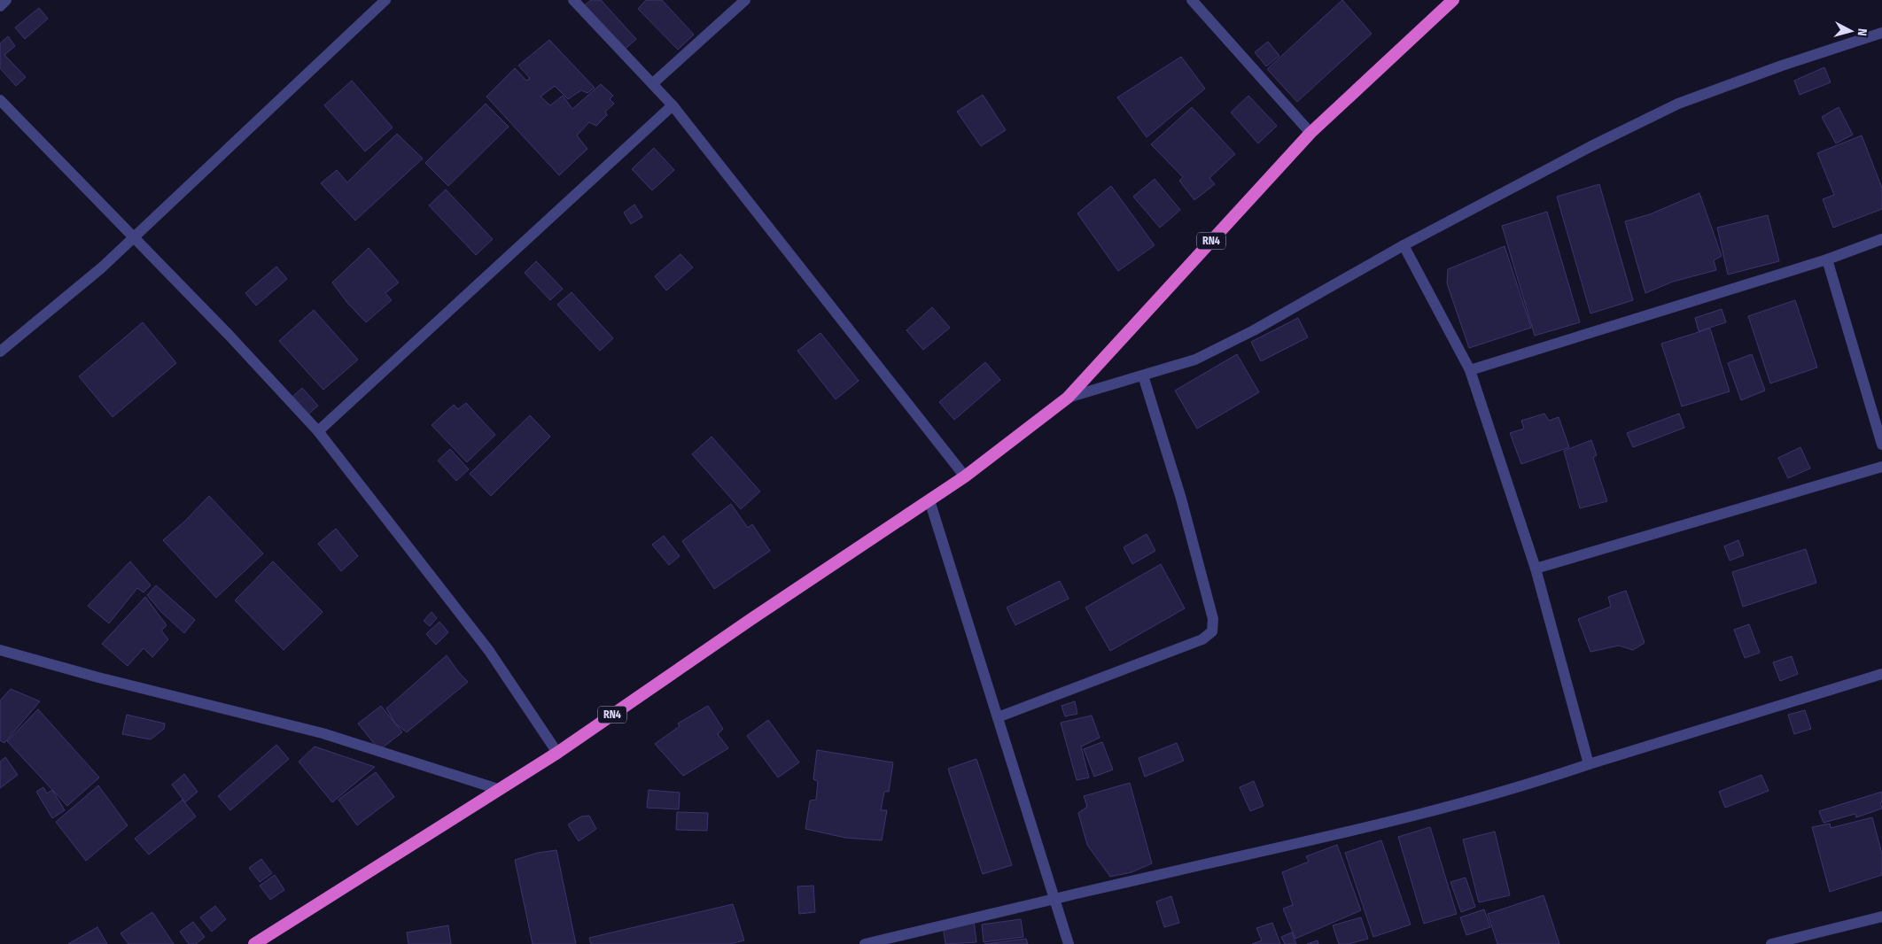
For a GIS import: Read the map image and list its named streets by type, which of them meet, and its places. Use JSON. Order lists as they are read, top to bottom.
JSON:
{
  "streets": {
    "highway": ["RN4"]
  },
  "north": "right"
}
